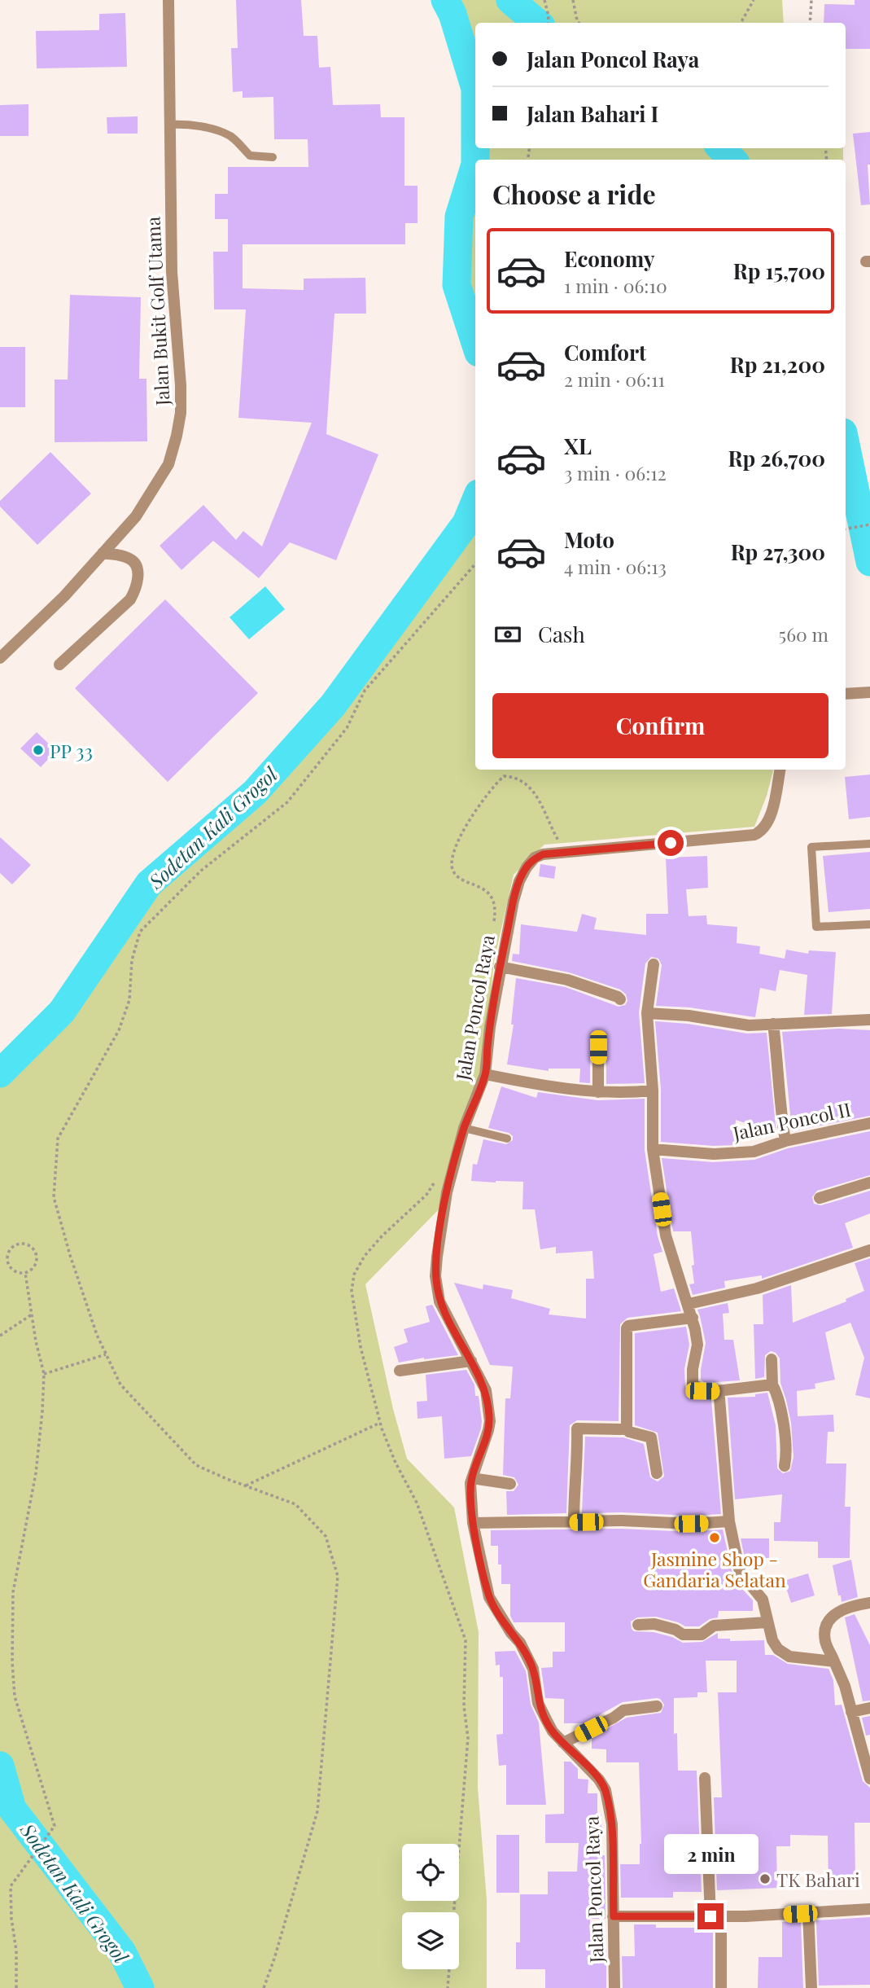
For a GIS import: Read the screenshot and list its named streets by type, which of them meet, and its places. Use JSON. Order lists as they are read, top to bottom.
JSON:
{
  "streets": {
    "street": ["Jalan Bukit Golf Utama", "Jalan Poncol Raya", "Jalan Poncol II"]
  },
  "water": ["Sodetan Kali Grogol"],
  "places": ["PP 33", "Jasmine Shop - Gandaria Selatan", "TK Bahari"],
  "page": {
    "banner": ["Jalan Poncol Raya", "Jalan Bahari I"],
    "heading": "Choose a ride",
    "list": [
      {
        "name": "Economy",
        "note": "1 min · 06:10",
        "value": "Rp 15,700"
      },
      {
        "name": "Comfort",
        "note": "2 min · 06:11",
        "value": "Rp 21,200"
      },
      {
        "name": "XL",
        "note": "3 min · 06:12",
        "value": "Rp 26,700"
      },
      {
        "name": "Moto",
        "note": "4 min · 06:13",
        "value": "Rp 27,300"
      }
    ],
    "pay": ["Cash", "560 m"],
    "buttons": "Confirm",
    "bubble": "2 min"
  }
}
